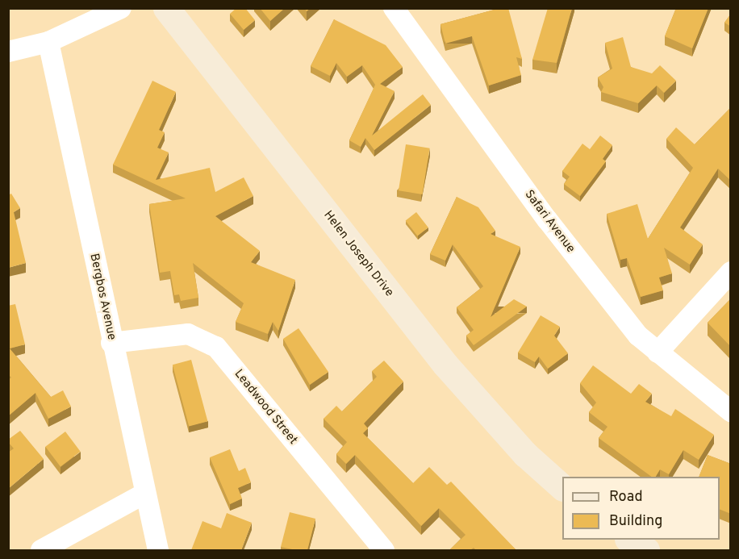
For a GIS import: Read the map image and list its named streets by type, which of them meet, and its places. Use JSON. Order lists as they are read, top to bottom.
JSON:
{
  "streets": {
    "street": [
      "Safari Avenue",
      "Helen Joseph Drive",
      "Bergbos Avenue",
      "Leadwood Street"
    ]
  },
  "crossings": [
    ["Bergbos Avenue", "Leadwood Street"]
  ],
  "legend": ["Road", "Building"]
}
